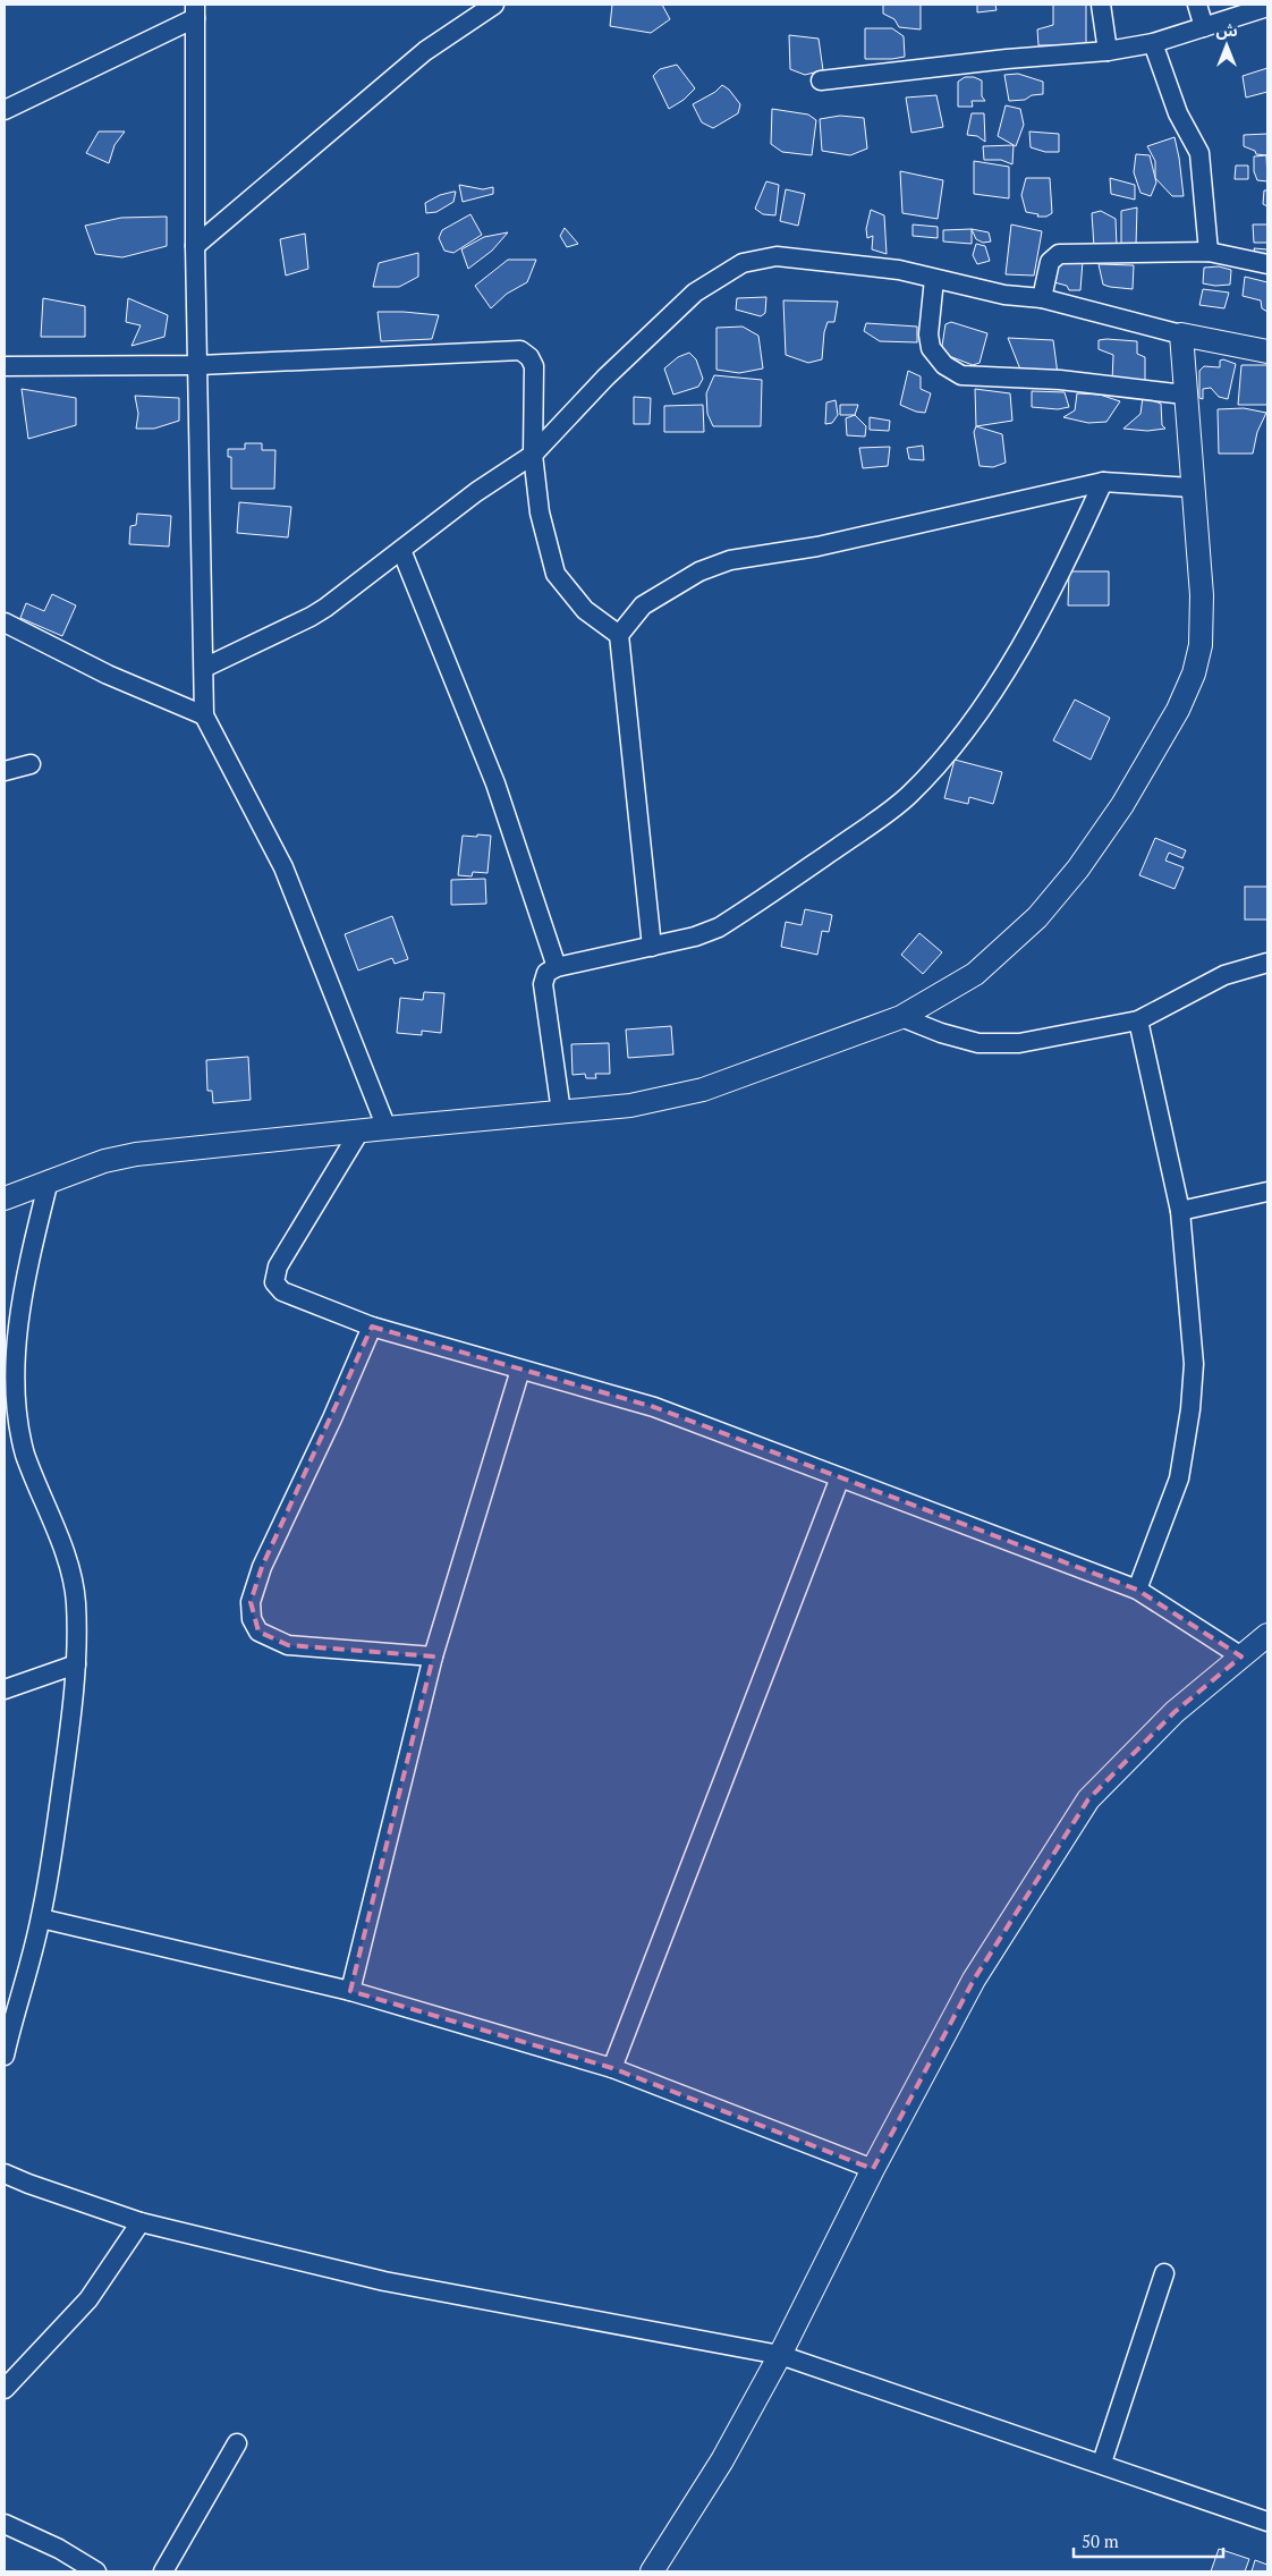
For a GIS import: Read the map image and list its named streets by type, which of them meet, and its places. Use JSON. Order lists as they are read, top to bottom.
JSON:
{
  "scale_bar": "50 m",
  "north": "top"
}
